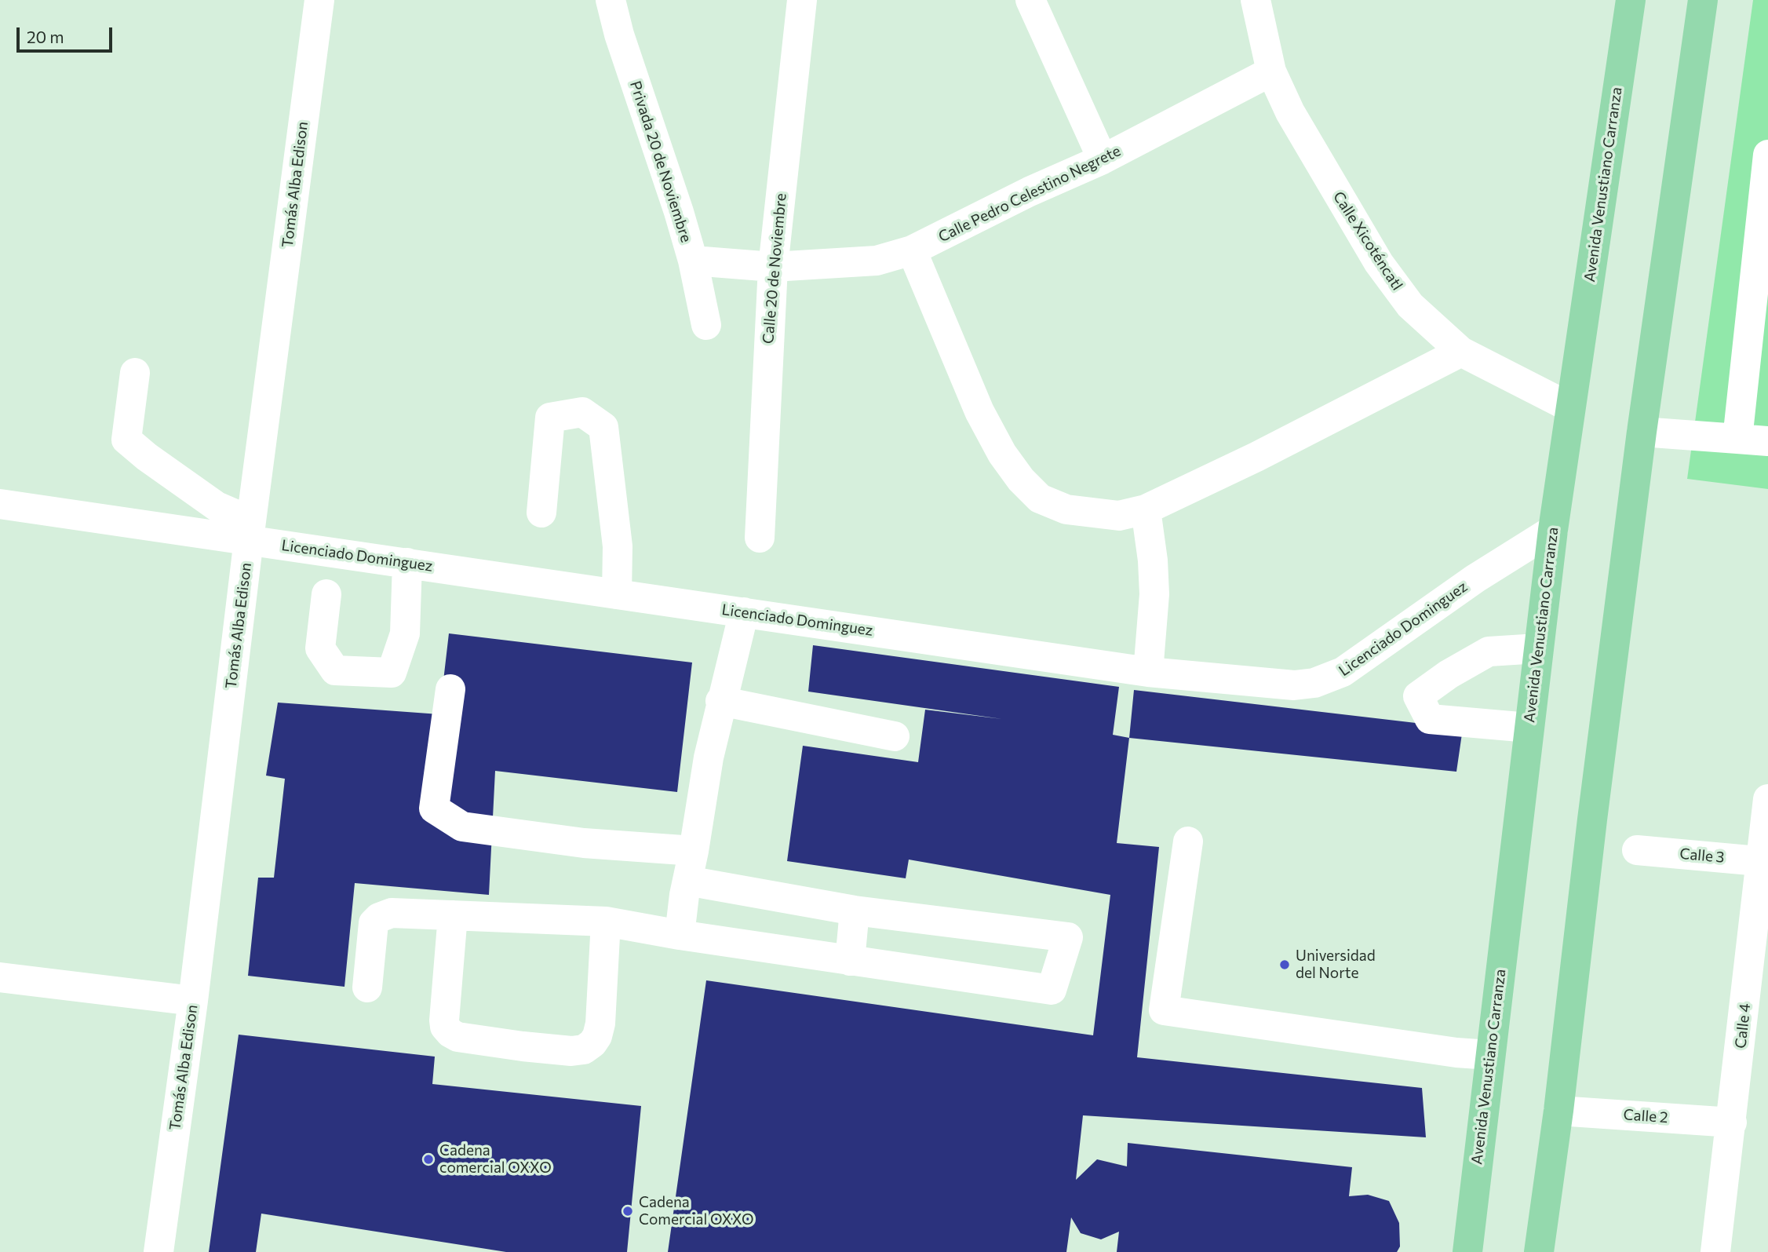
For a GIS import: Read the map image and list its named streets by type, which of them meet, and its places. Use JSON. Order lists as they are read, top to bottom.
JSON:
{
  "streets": {
    "main road": ["Avenida Venustiano Carranza"],
    "street": [
      "Privada 20 de Noviembre",
      "Tomás Alba Edison",
      "Calle Pedro Celestino Negrete",
      "Calle Xicoténcatl",
      "Calle 20 de Noviembre",
      "Licenciado Dominguez",
      "Calle 3",
      "Calle 4",
      "Calle 2"
    ]
  },
  "crossings": [
    ["Privada 20 de Noviembre", "Calle Pedro Celestino Negrete"],
    ["Tomás Alba Edison", "Licenciado Dominguez"],
    ["Avenida Venustiano Carranza", "Calle Xicoténcatl"],
    ["Avenida Venustiano Carranza", "Licenciado Dominguez"],
    ["Calle Pedro Celestino Negrete", "Calle Xicoténcatl"],
    ["Calle Pedro Celestino Negrete", "Calle 20 de Noviembre"],
    ["Calle 3", "Calle 4"],
    ["Calle 4", "Calle 2"]
  ],
  "places": ["Universidad del Norte", "Cadena comercial OXXO", "Cadena Comercial OXXO"],
  "scale_bar": "20 m"
}
